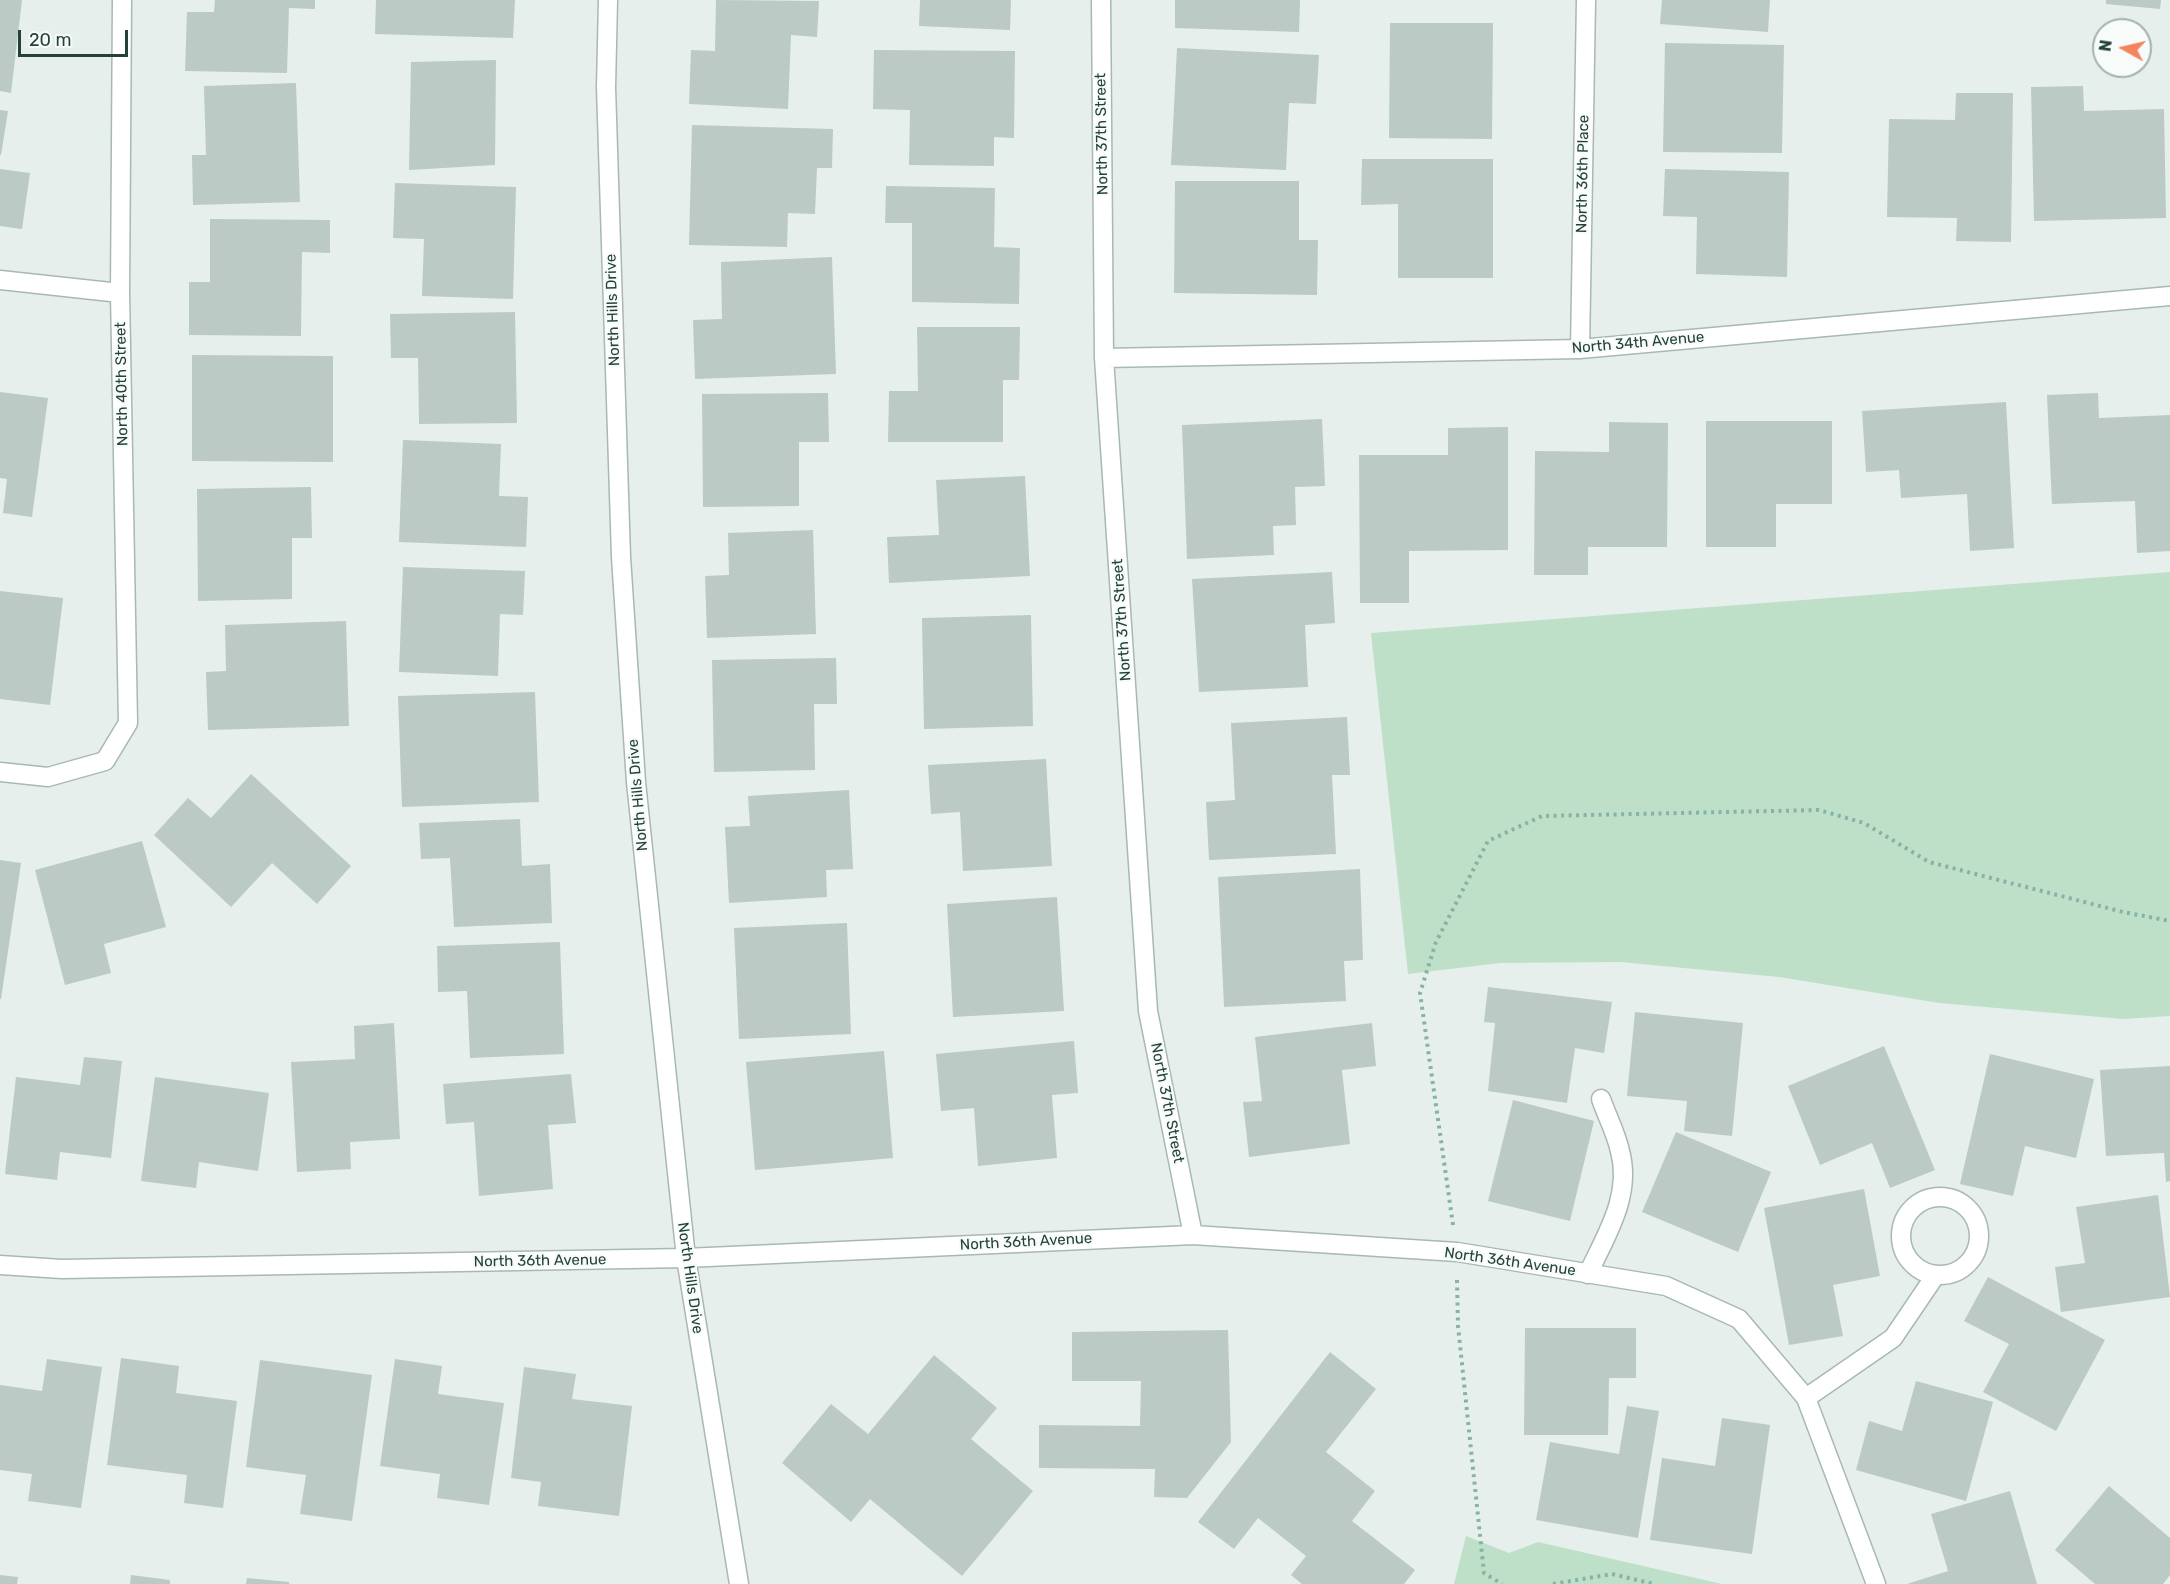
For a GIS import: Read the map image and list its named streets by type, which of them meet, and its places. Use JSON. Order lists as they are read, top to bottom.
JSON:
{
  "streets": {
    "street": [
      "North 37th Street",
      "North 36th Place",
      "North Hills Drive",
      "North 34th Avenue",
      "North 40th Street",
      "North 36th Avenue"
    ]
  },
  "crossings": [
    ["North 37th Street", "North 34th Avenue"],
    ["North 37th Street", "North 36th Avenue"],
    ["North 36th Place", "North 34th Avenue"],
    ["North Hills Drive", "North 36th Avenue"]
  ],
  "scale_bar": "20 m",
  "north": "left"
}
